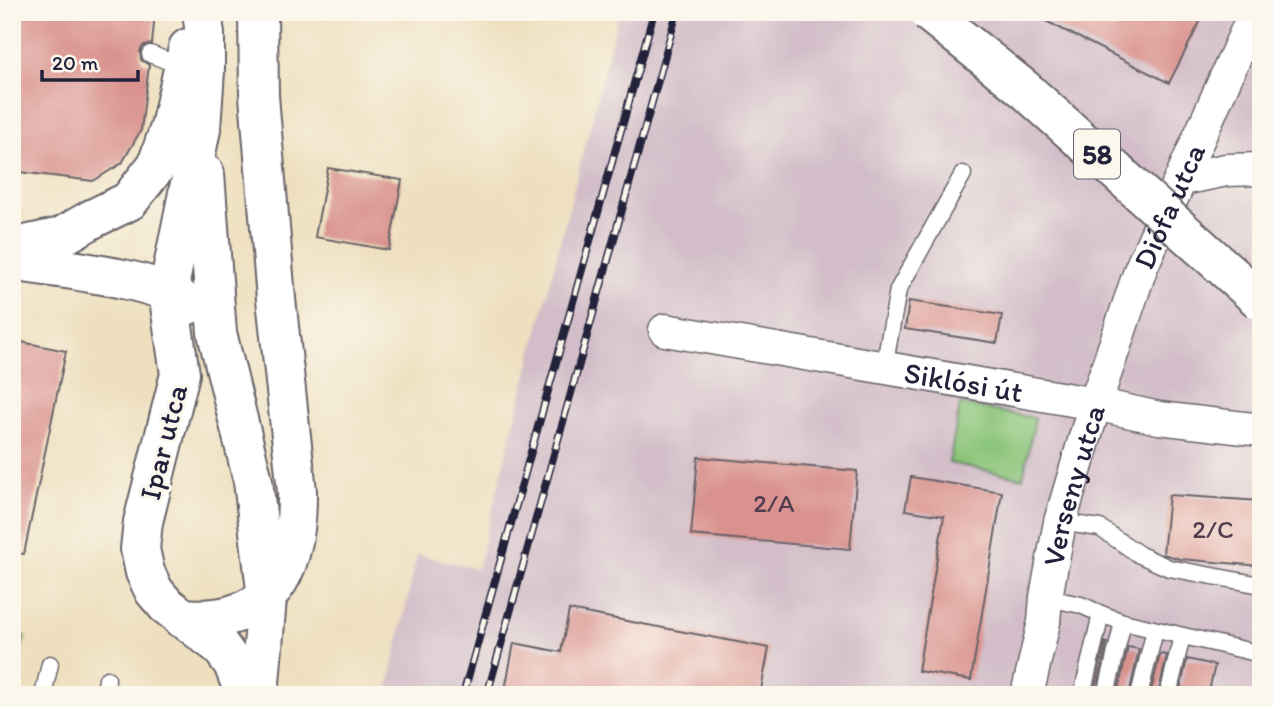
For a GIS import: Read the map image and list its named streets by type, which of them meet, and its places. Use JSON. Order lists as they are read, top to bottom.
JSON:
{
  "streets": {
    "street": [
      "58",
      "Diófa utca",
      "Siklósi út",
      "Ipar utca",
      "Verseny utca"
    ]
  },
  "crossings": [
    ["Diófa utca", "Siklósi út"],
    ["Diófa utca", "Verseny utca"],
    ["Siklósi út", "Verseny utca"]
  ],
  "house_numbers": ["2/A", "2/C"],
  "scale_bar": "20 m"
}
